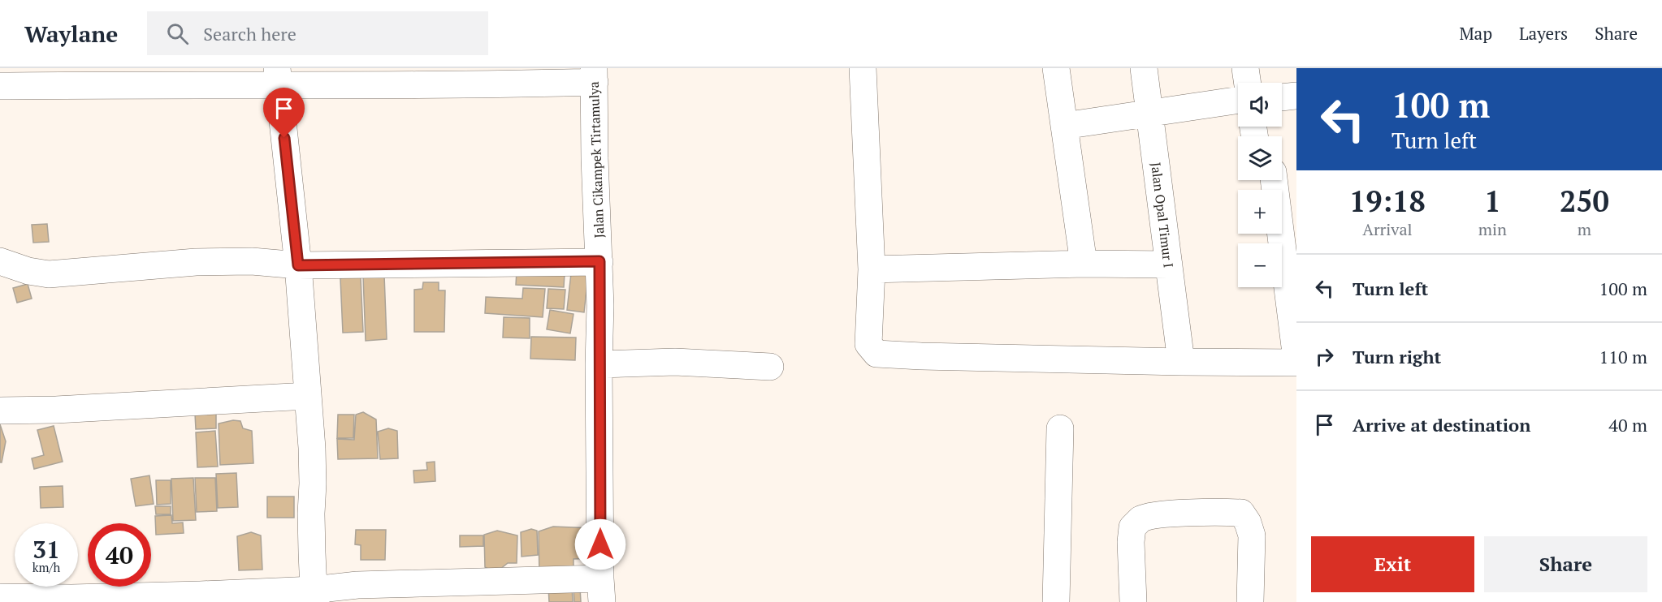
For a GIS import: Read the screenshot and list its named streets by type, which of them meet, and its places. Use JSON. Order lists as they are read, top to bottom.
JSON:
{
  "streets": {
    "street": ["Jalan Cikampek Tirtamulya", "Jalan Opal Timur I"]
  },
  "page": {
    "header": "Waylane",
    "search": "Search here",
    "nav": ["Map", "Layers", "Share"],
    "turn": ["100 m", "Turn left"],
    "map_buttons": ["+", "−"],
    "eta": [
      "19:18",
      "Arrival",
      "1",
      "min",
      "250",
      "m"
    ],
    "list": [
      {
        "name": "Turn left",
        "value": "100 m"
      },
      {
        "name": "Turn right",
        "value": "110 m"
      },
      {
        "name": "Arrive at destination",
        "value": "40 m"
      }
    ],
    "speed": "31 km/h",
    "limit": "40",
    "buttons": ["Exit", "Share"]
  }
}
